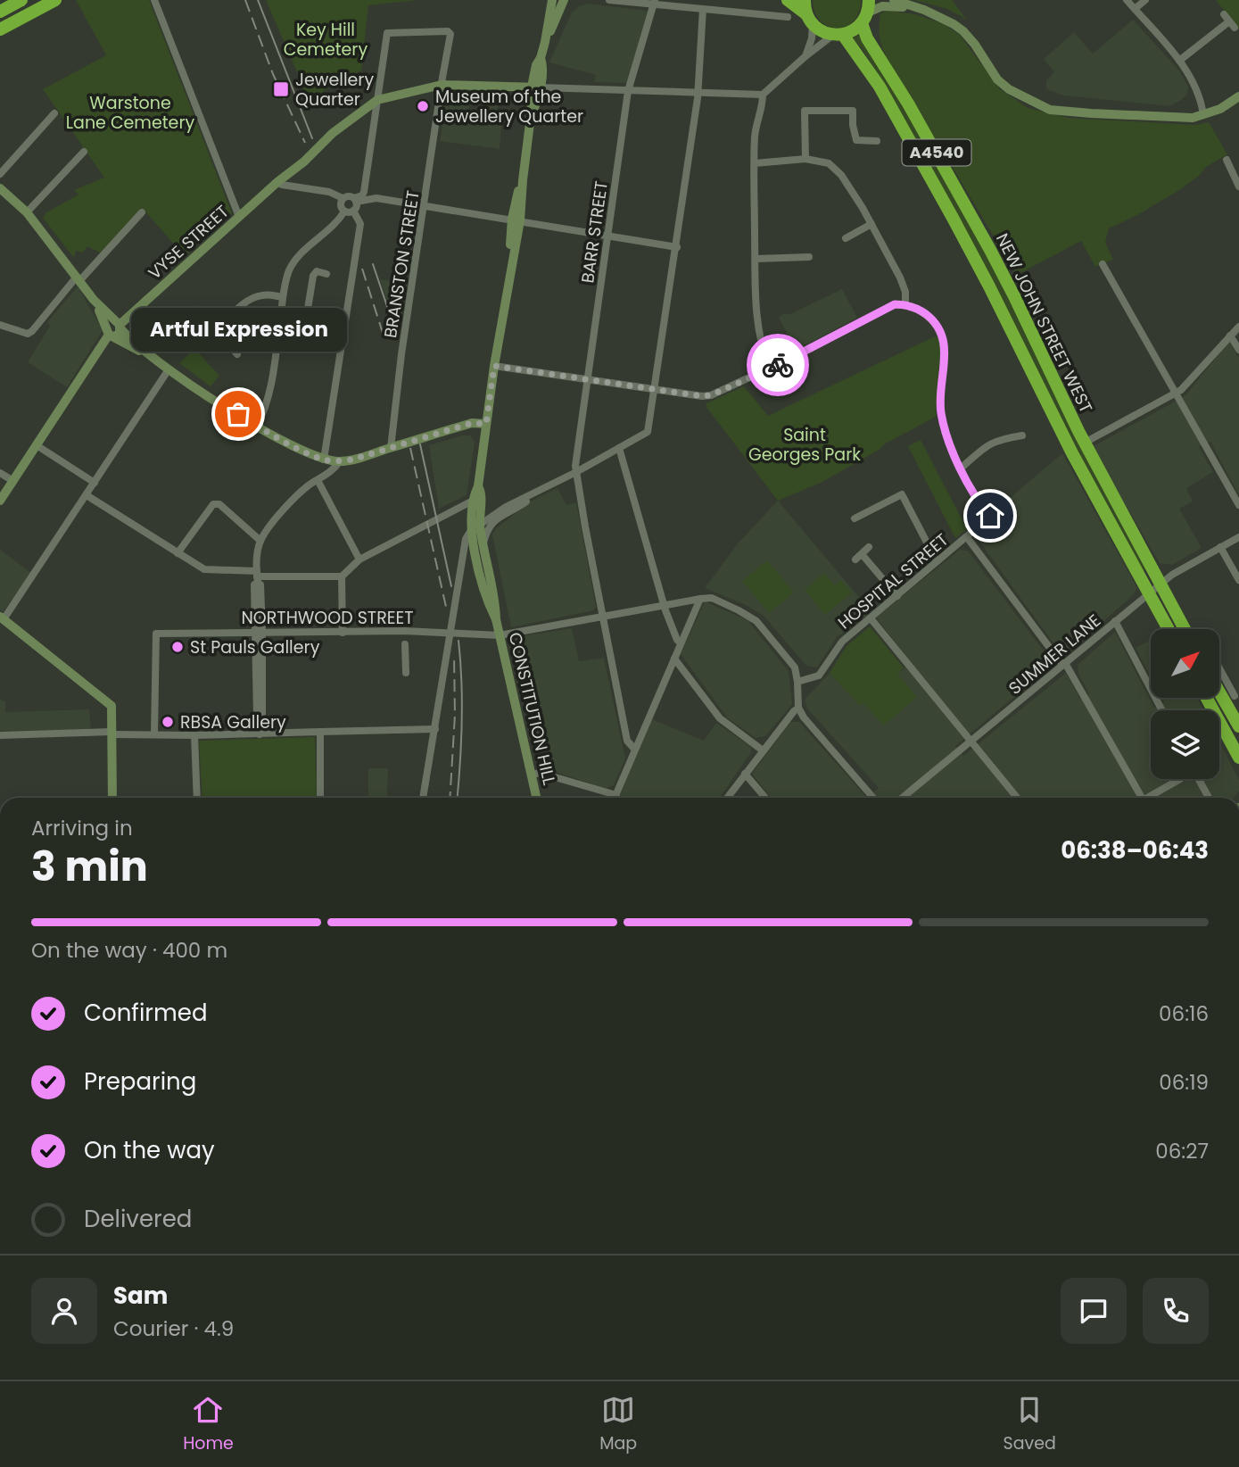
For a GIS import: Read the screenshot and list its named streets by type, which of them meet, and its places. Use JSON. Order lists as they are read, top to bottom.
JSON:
{
  "streets": {
    "highway": ["A4540", "NEW JOHN STREET WEST"],
    "street": [
      "BARR STREET",
      "VYSE STREET",
      "BRANSTON STREET",
      "HOSPITAL STREET",
      "NORTHWOOD STREET",
      "SUMMER LANE",
      "CONSTITUTION HILL"
    ]
  },
  "crossings": [
    ["A4540", "NEW JOHN STREET WEST"],
    ["BARR STREET", "NORTHWOOD STREET"],
    ["VYSE STREET", "BRANSTON STREET"],
    ["NEW JOHN STREET WEST", "SUMMER LANE"],
    ["NORTHWOOD STREET", "CONSTITUTION HILL"]
  ],
  "parks": ["Key Hill Cemetery", "Warstone Lane Cemetery", "Saint Georges Park"],
  "places": {
    "transit": ["Jewellery Quarter"],
    "other": [
      "Museum of the Jewellery Quarter",
      "Artful Expression",
      "St Pauls Gallery",
      "RBSA Gallery"
    ]
  },
  "north": "top right",
  "page": {
    "bubble": "Artful Expression",
    "heading": ["3 min", "Arriving in", "06:38–06:43"],
    "panel": ["Sam", "Courier · 4.9"],
    "bar": "On the way · 400 m",
    "list": [
      ["Confirmed", "06:16"],
      ["Preparing", "06:19"],
      ["On the way", "06:27"],
      "Delivered"
    ],
    "tabs": ["Home", "Map", "Saved"]
  }
}
